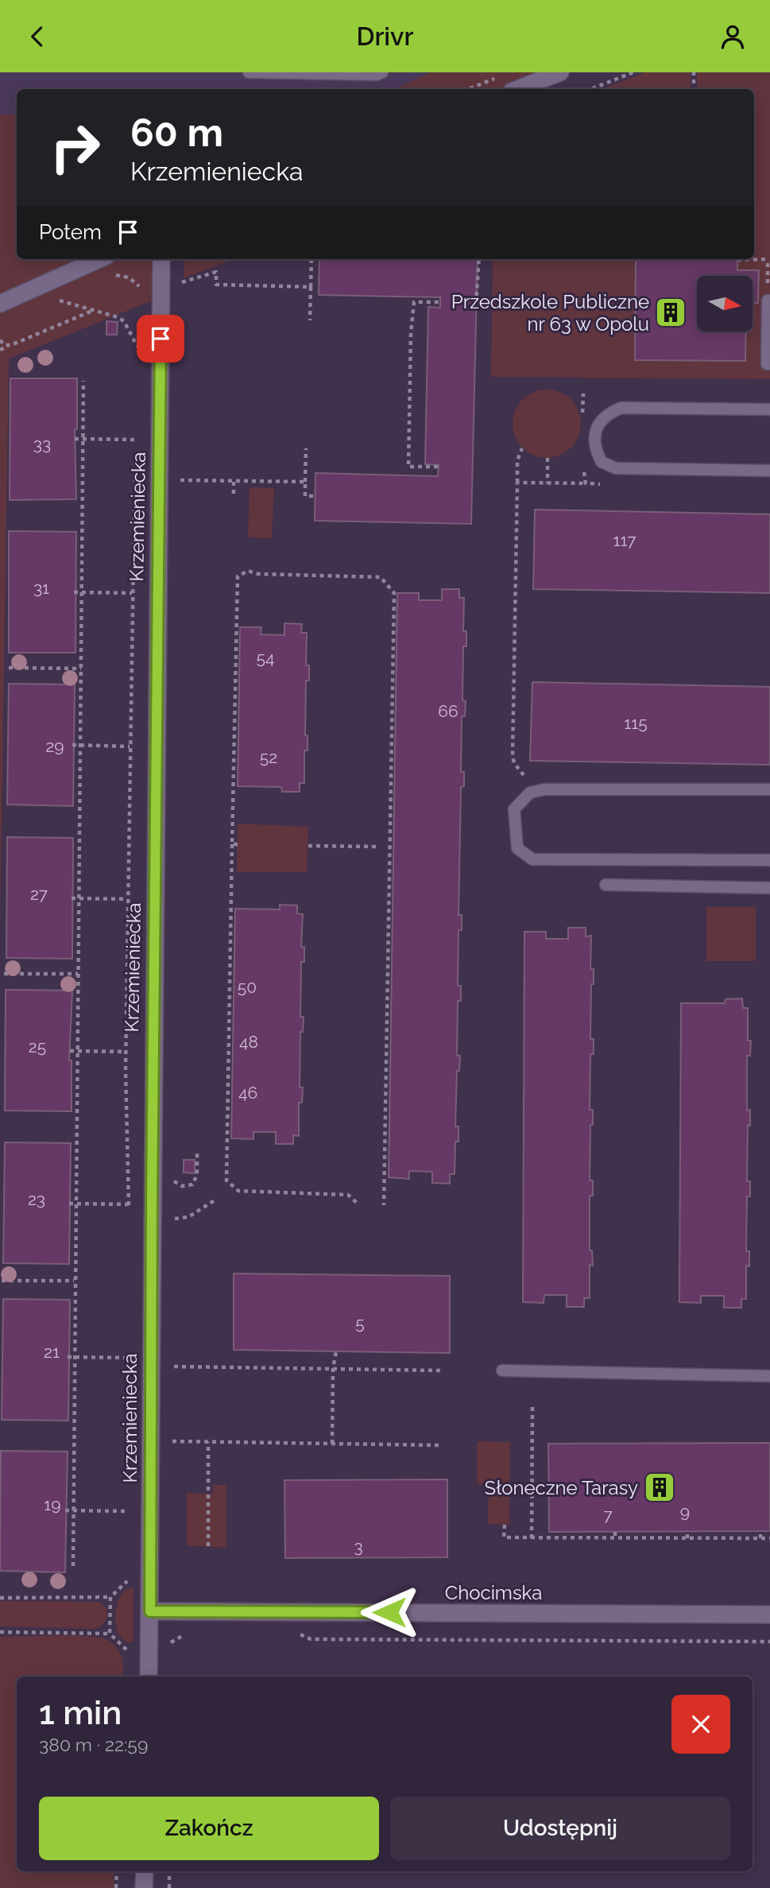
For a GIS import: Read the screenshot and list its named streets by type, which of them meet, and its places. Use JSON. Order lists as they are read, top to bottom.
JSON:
{
  "streets": {
    "street": ["Krzemieniecka", "Chocimska"]
  },
  "crossings": [
    ["Krzemieniecka", "Chocimska"]
  ],
  "places": {
    "building": ["Przedszkole Publiczne nr 63 w Opolu", "Słoneczne Tarasy"]
  },
  "house_numbers": [
    "33",
    "117",
    "31",
    "54",
    "66",
    "115",
    "29",
    "52",
    "27",
    "50",
    "48",
    "25",
    "46",
    "23",
    "5",
    "21",
    "19",
    "9",
    "7",
    "3"
  ],
  "north": "right",
  "page": {
    "header": "Drivr",
    "turn": ["60 m", "Krzemieniecka"],
    "then": "Potem",
    "heading": ["1 min", "380 m · 22:59"],
    "buttons": ["Zakończ", "Udostępnij"]
  }
}
